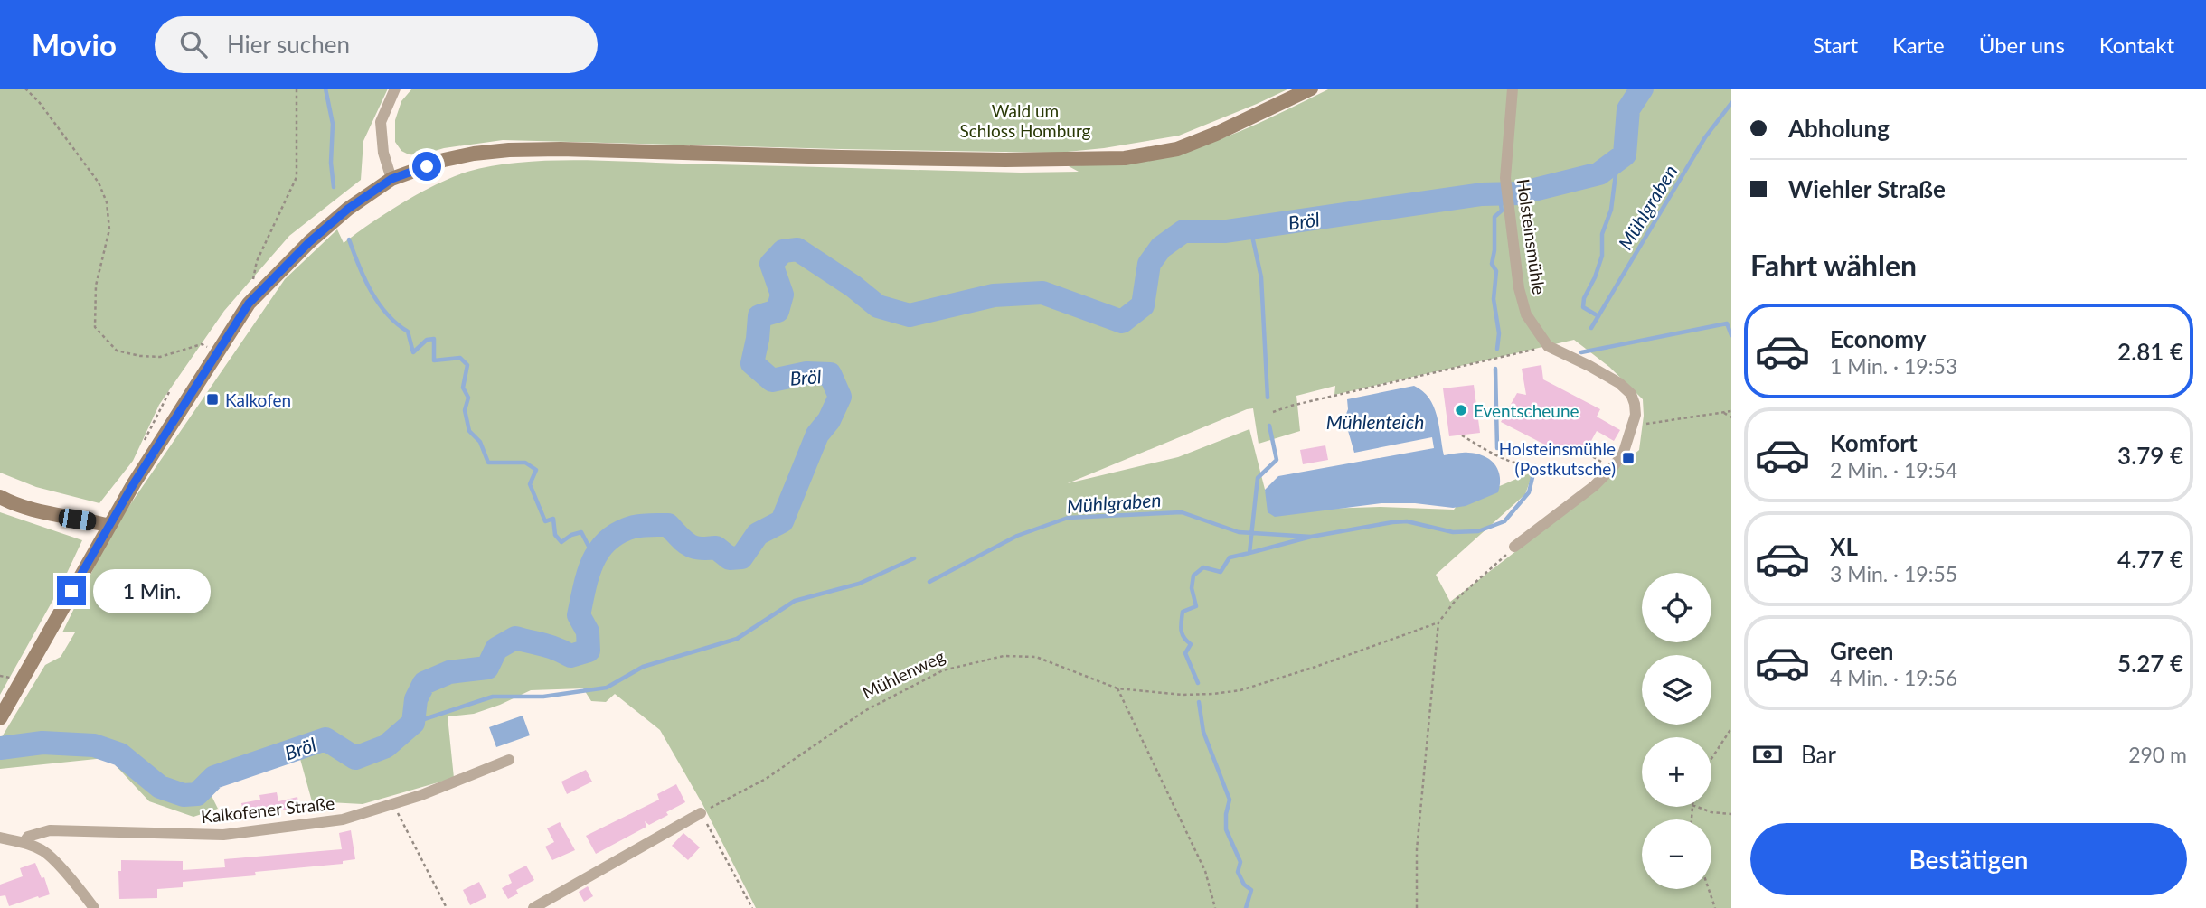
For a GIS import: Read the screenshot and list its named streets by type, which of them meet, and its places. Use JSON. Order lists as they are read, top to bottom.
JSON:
{
  "streets": {
    "street": ["Holsteinsmühle", "Kalkofener Straße"],
    "path": ["Mühlenweg"]
  },
  "water": ["Mühlgraben", "Bröl", "Mühlenteich"],
  "parks": ["Wald um Schloss Homburg"],
  "places": {
    "transit": ["Kalkofen", "Holsteinsmühle (Postkutsche)"],
    "other": ["Eventscheune"]
  },
  "page": {
    "header": "Movio",
    "search": "Hier suchen",
    "nav": [
      "Start",
      "Karte",
      "Über uns",
      "Kontakt"
    ],
    "banner": ["Abholung", "Wiehler Straße"],
    "heading": "Fahrt wählen",
    "list": [
      {
        "name": "Economy",
        "note": "1 Min. · 19:53",
        "value": "2.81 €"
      },
      {
        "name": "Komfort",
        "note": "2 Min. · 19:54",
        "value": "3.79 €"
      },
      {
        "name": "XL",
        "note": "3 Min. · 19:55",
        "value": "4.77 €"
      },
      {
        "name": "Green",
        "note": "4 Min. · 19:56",
        "value": "5.27 €"
      }
    ],
    "bubble": "1 Min.",
    "map_buttons": ["+", "−"],
    "pay": ["Bar", "290 m"],
    "buttons": "Bestätigen"
  }
}
